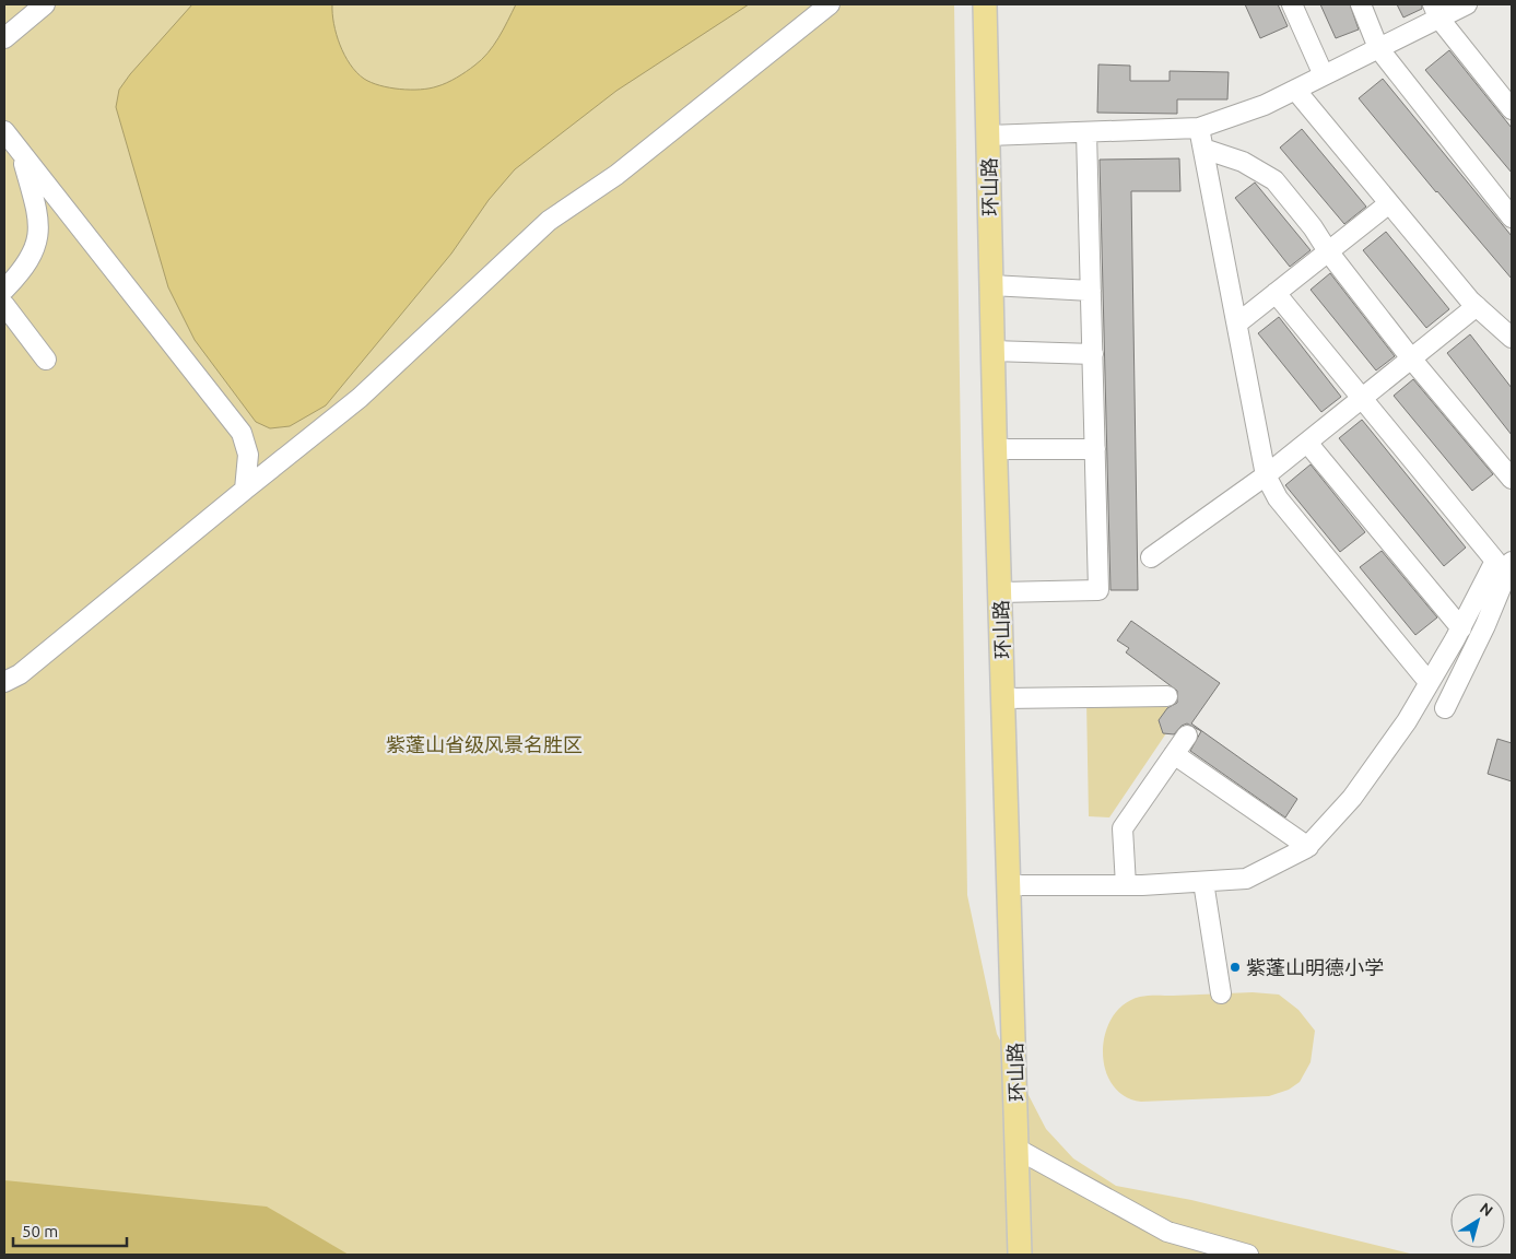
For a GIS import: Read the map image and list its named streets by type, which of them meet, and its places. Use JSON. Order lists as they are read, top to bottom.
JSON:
{
  "streets": {
    "main road": ["环山路"]
  },
  "parks": ["紫蓬山省级风景名胜区"],
  "places": ["紫蓬山明德小学"],
  "scale_bar": "50 m",
  "north": "top right"
}
